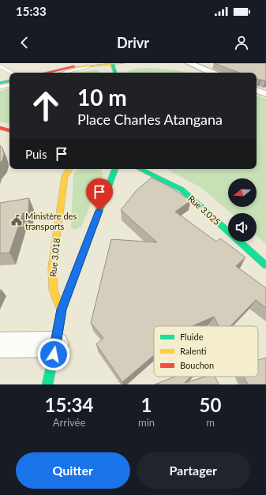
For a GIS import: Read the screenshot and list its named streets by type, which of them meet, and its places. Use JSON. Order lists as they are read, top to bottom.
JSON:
{
  "streets": {
    "street": ["Rue 3.025", "Rue 3.018"]
  },
  "places": {
    "public building": ["Ministère des transports"]
  },
  "legend": ["Fluide", "Ralenti", "Bouchon"],
  "north": "left",
  "page": {
    "status": "15:33",
    "header": "Drivr",
    "turn": ["10 m", "Place Charles Atangana"],
    "then": "Puis",
    "eta": [
      "15:34",
      "Arrivée",
      "1",
      "min",
      "50",
      "m"
    ],
    "buttons": ["Quitter", "Partager"]
  }
}
